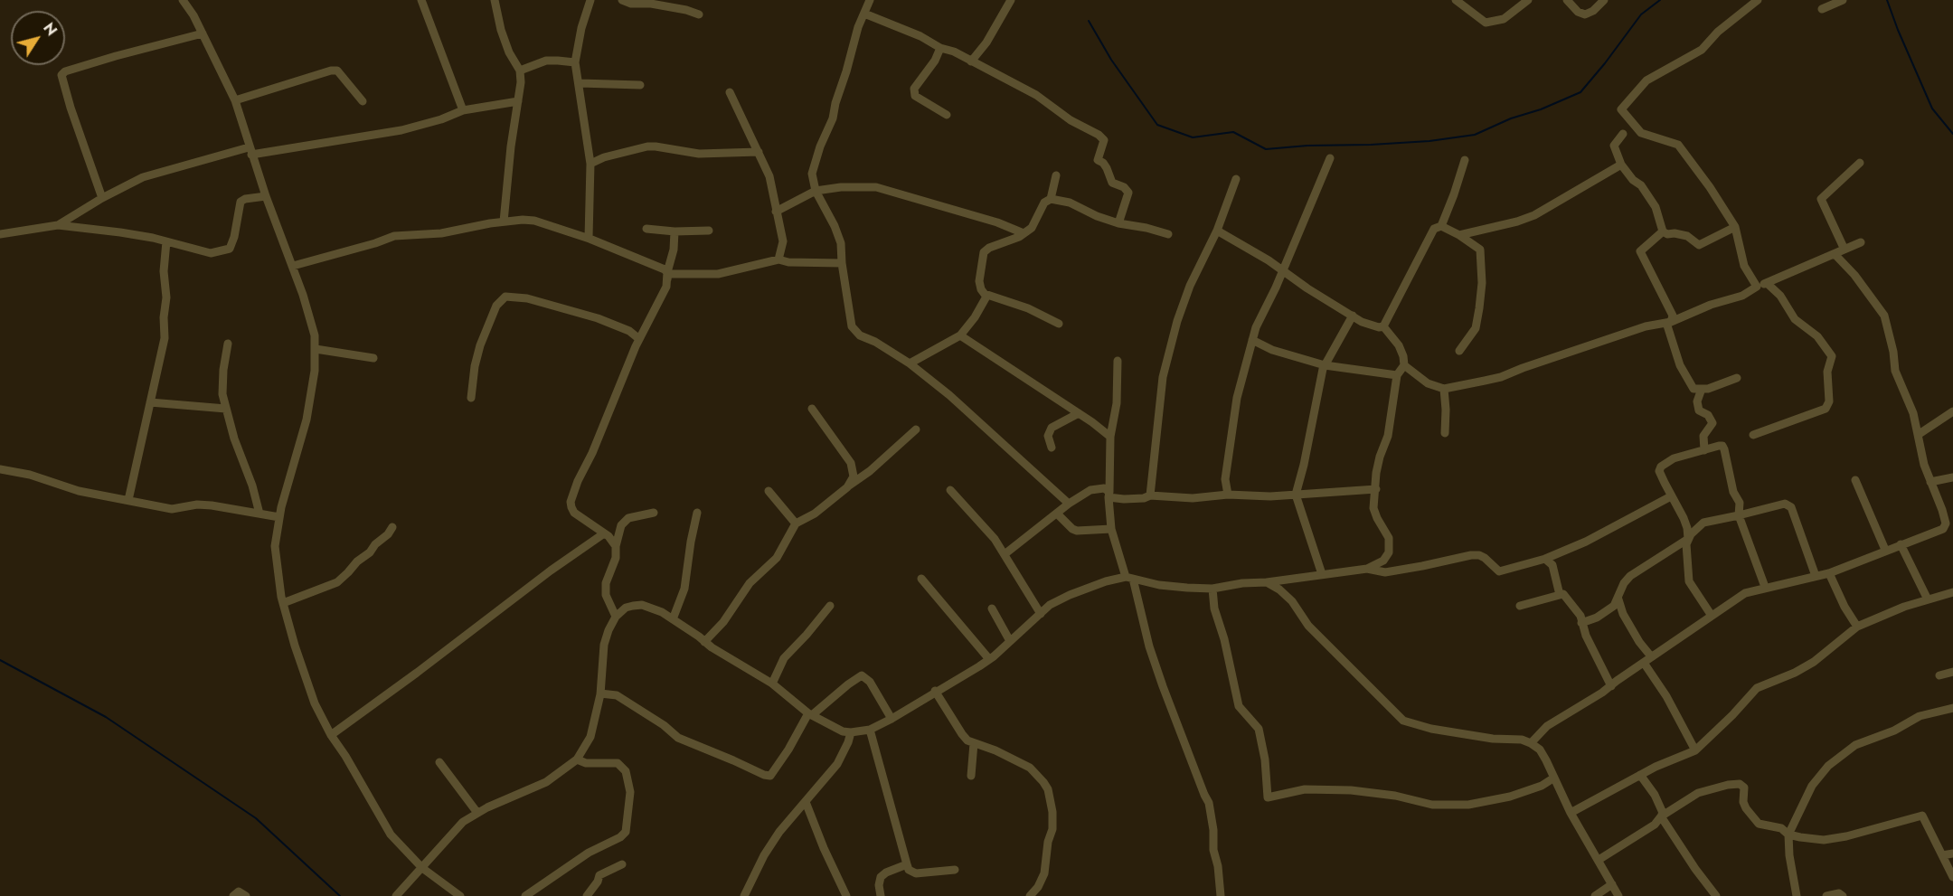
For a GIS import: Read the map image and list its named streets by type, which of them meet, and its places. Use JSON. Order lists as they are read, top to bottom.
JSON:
{
  "north": "top right"
}
